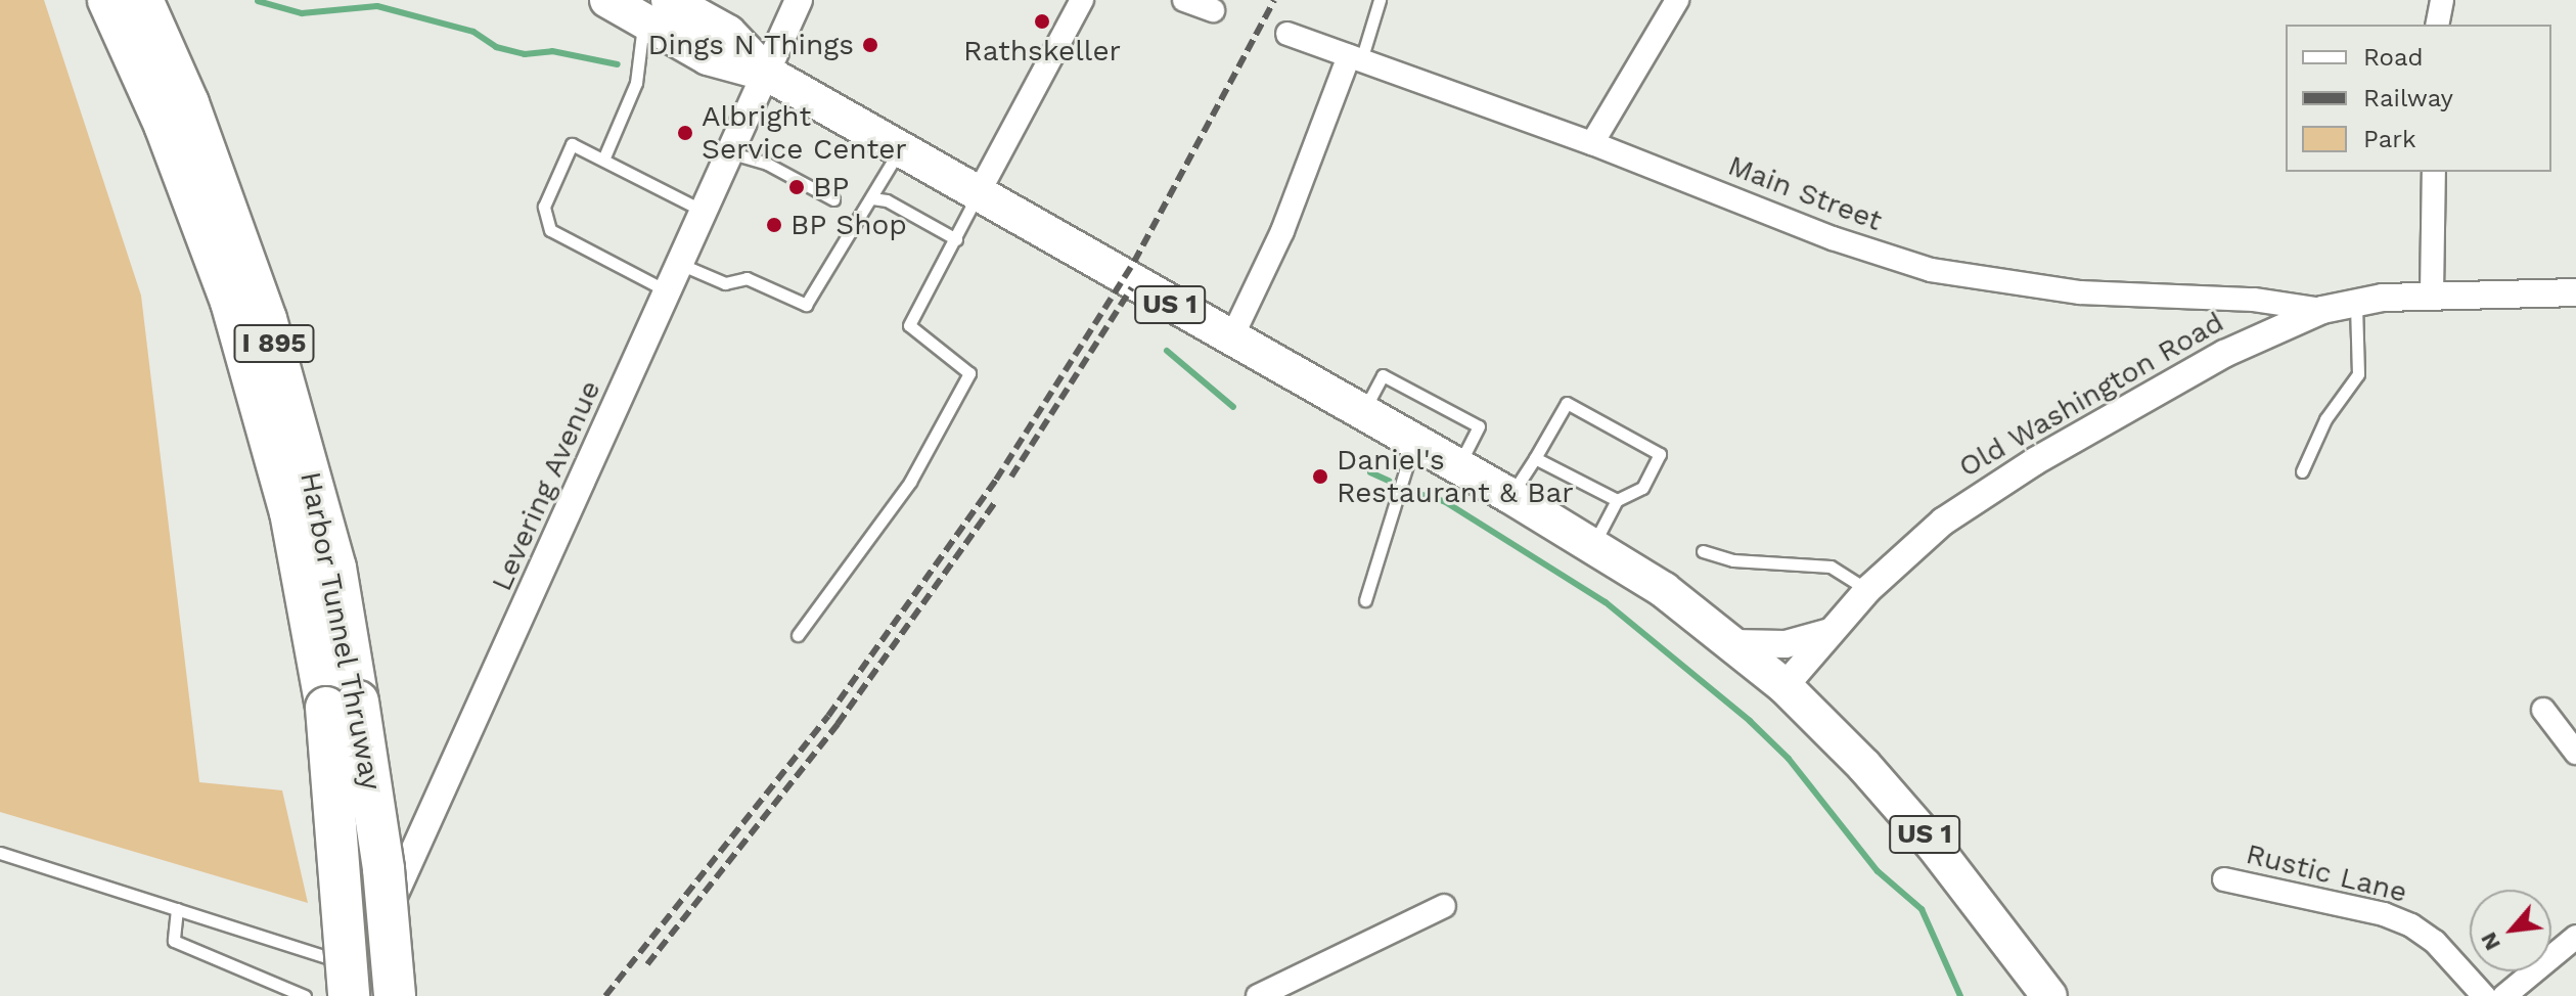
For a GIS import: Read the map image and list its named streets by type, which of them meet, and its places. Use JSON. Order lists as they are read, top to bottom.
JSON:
{
  "streets": {
    "highway": ["I 895", "Harbor Tunnel Thruway"],
    "main road": ["US 1"],
    "street": [
      "Main Street",
      "Old Washington Road",
      "Levering Avenue",
      "Rustic Lane"
    ]
  },
  "crossings": [
    ["Main Street", "Old Washington Road"],
    ["US 1", "Old Washington Road"],
    ["US 1", "Levering Avenue"],
    ["Levering Avenue", "Harbor Tunnel Thruway"]
  ],
  "places": [
    "Rathskeller",
    "Dings N Things",
    "Albright Service Center",
    "BP",
    "BP Shop",
    "Daniel's Restaurant & Bar"
  ],
  "legend": ["Road", "Railway", "Park"],
  "north": "bottom left"
}
